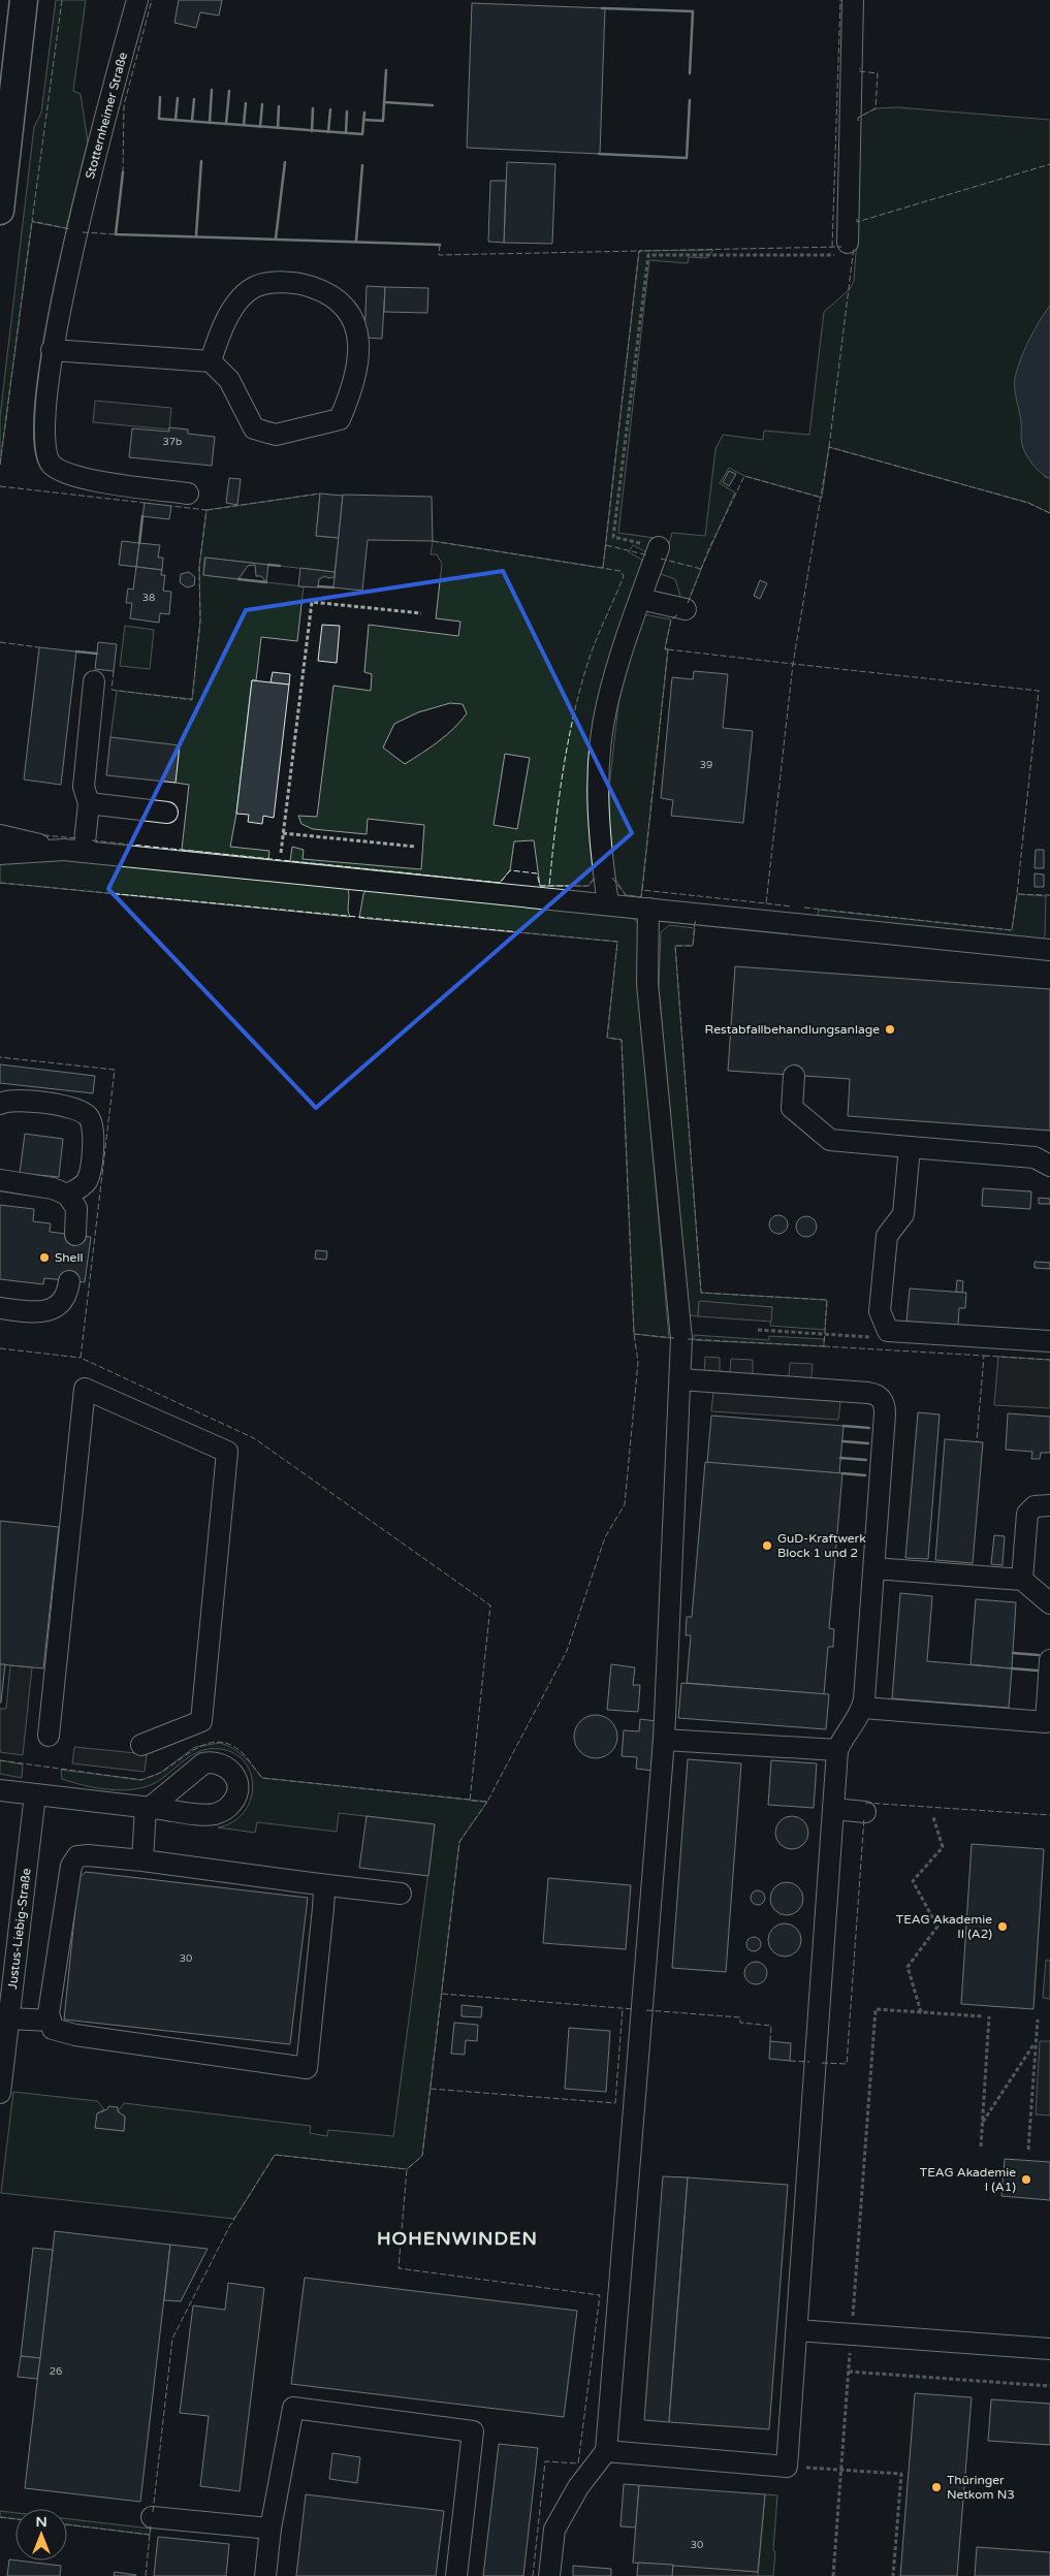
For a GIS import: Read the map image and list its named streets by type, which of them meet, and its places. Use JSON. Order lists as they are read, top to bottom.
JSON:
{
  "streets": {
    "street": ["Stotternheimer Straße", "Justus-Liebig-Straße"]
  },
  "districts": ["HOHENWINDEN"],
  "places": [
    "Restabfallbehandlungsanlage",
    "Shell",
    "GuD-Kraftwerk Block 1 und 2",
    "TEAG Akademie II (A2)",
    "TEAG Akademie I (A1)",
    "Thüringer Netkom N3"
  ],
  "house_numbers": [
    "37b",
    "38",
    "39",
    "30",
    "26",
    "30"
  ],
  "north": "top"
}
